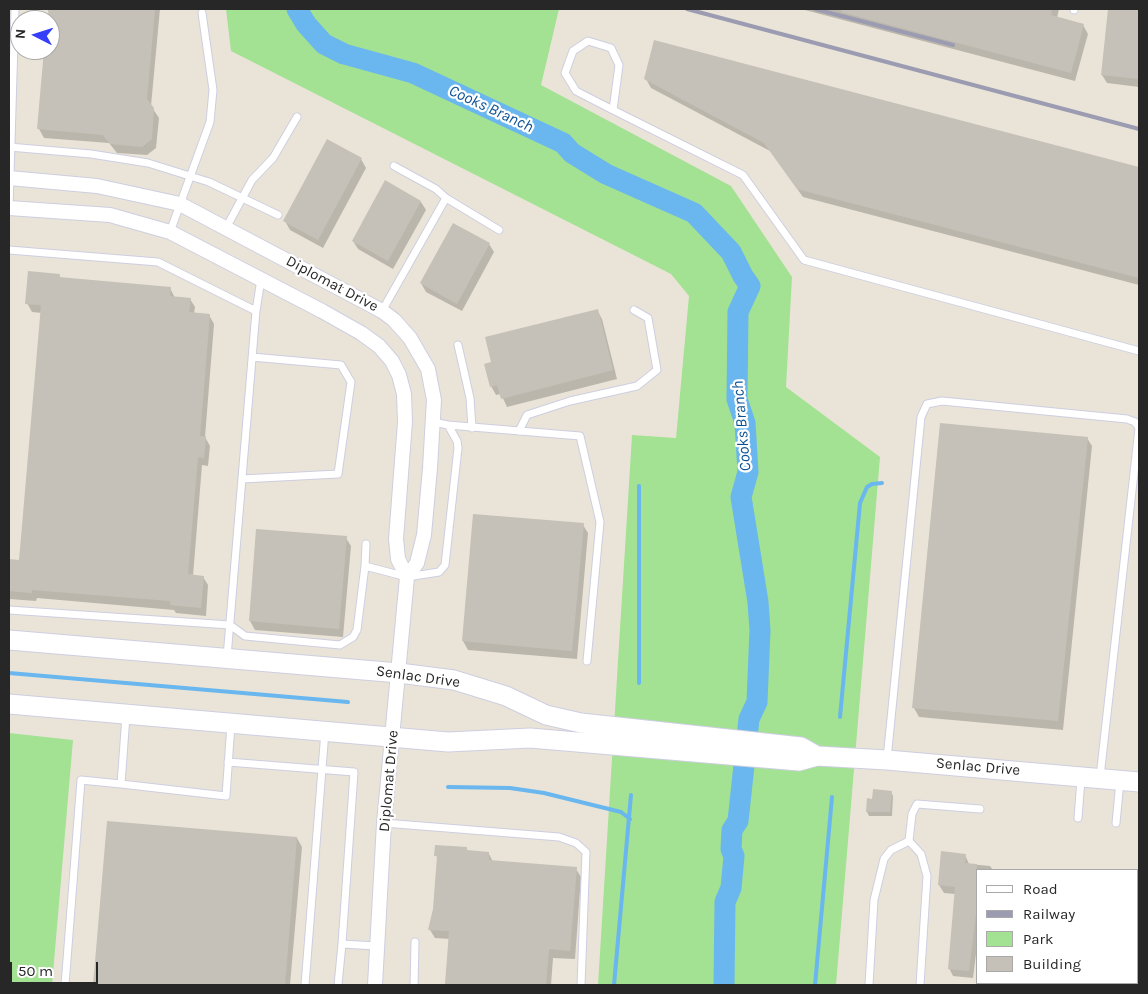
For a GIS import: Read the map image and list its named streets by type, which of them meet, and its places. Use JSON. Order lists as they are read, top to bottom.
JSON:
{
  "streets": {
    "street": ["Diplomat Drive", "Senlac Drive"]
  },
  "crossings": [
    ["Diplomat Drive", "Senlac Drive"]
  ],
  "water": ["Cooks Branch"],
  "legend": [
    "Road",
    "Railway",
    "Park",
    "Building"
  ],
  "scale_bar": "50 m",
  "north": "left"
}
